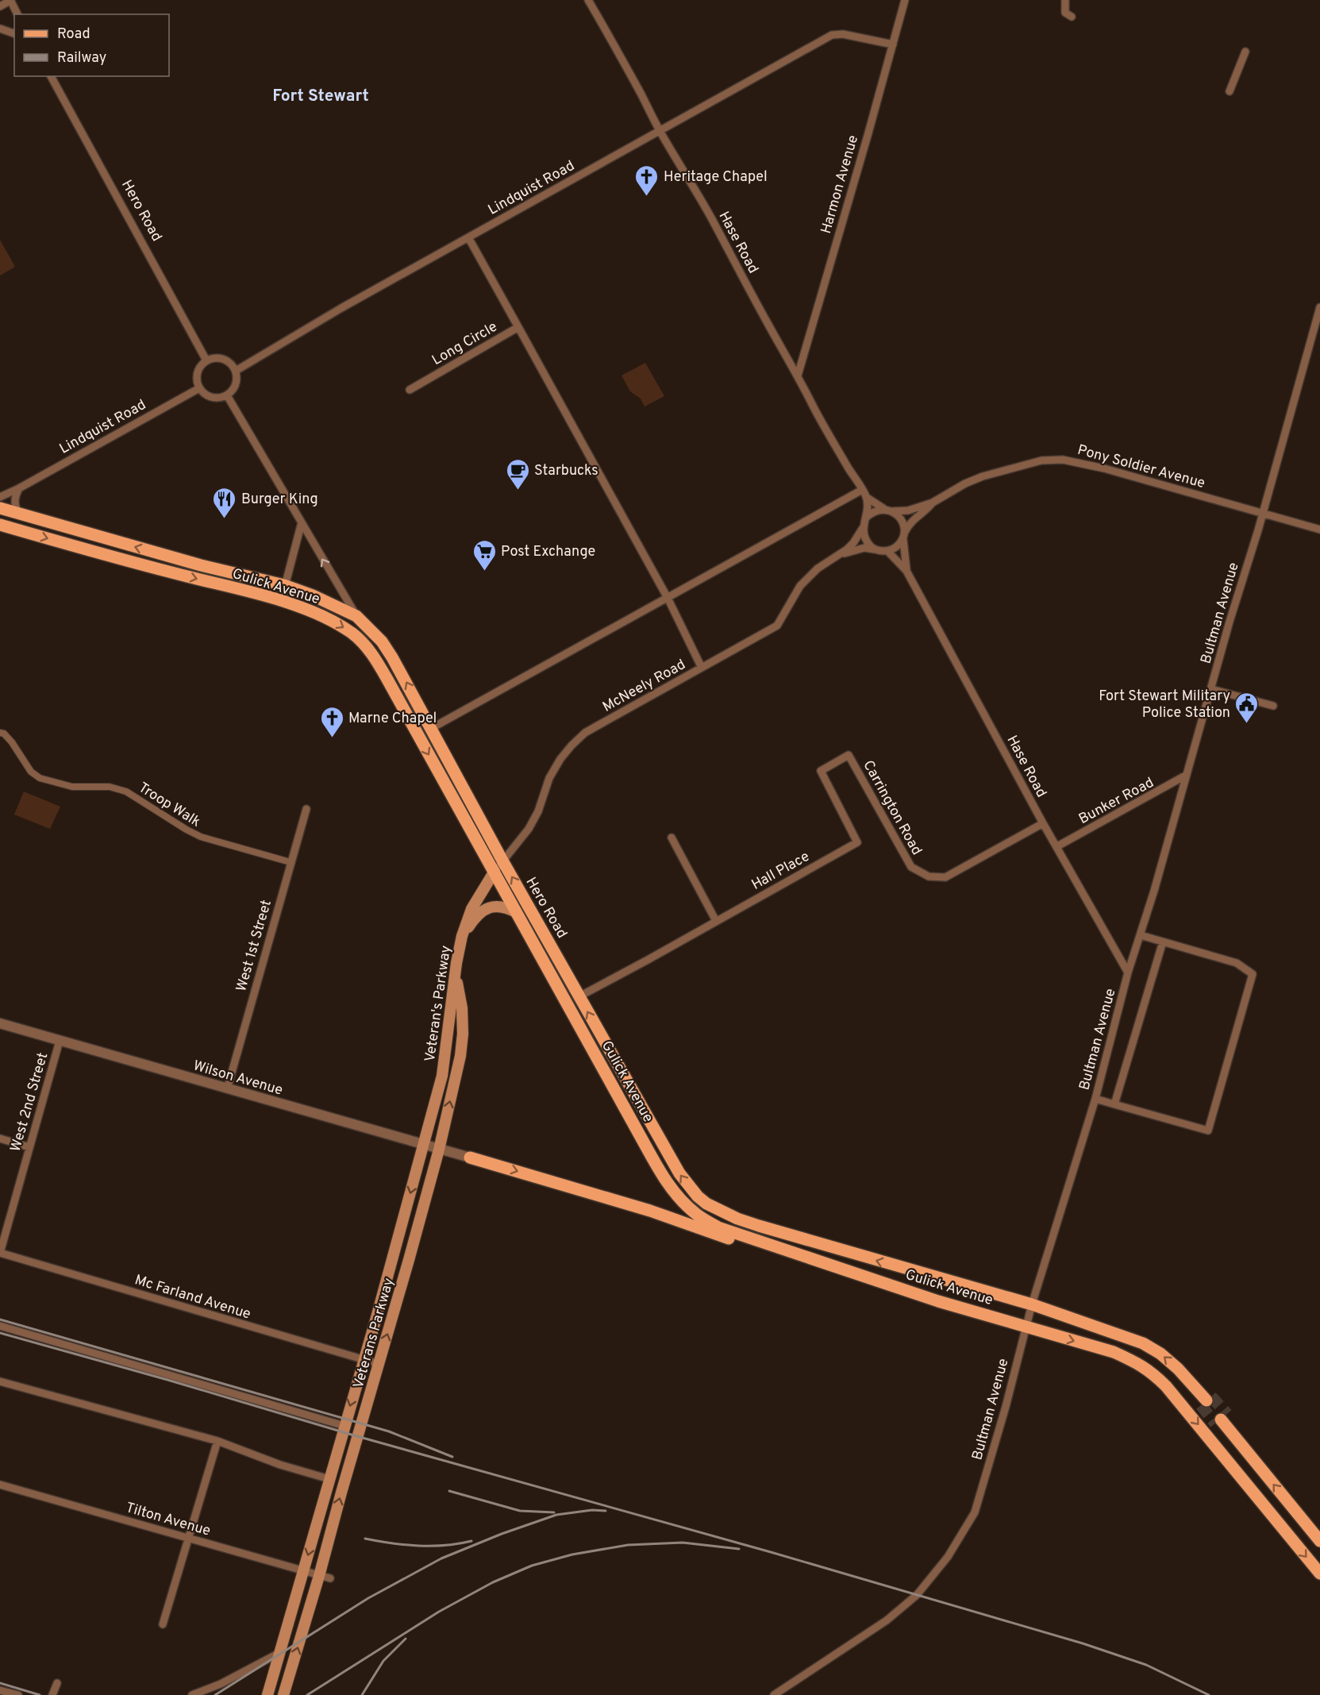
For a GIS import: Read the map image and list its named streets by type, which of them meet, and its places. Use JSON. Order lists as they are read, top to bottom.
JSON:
{
  "streets": {
    "main road": [
      "Hero Road",
      "Gulick Avenue",
      "Veteran's Parkway",
      "Veterans Parkway"
    ],
    "street": [
      "Harmon Avenue",
      "Lindquist Road",
      "Hase Road",
      "Long Circle",
      "Pony Soldier Avenue",
      "Bultman Avenue",
      "McNeely Road",
      "Bunker Road",
      "Troop Walk",
      "Carrington Road",
      "Hall Place",
      "West 1st Street",
      "Wilson Avenue",
      "West 2nd Street",
      "Mc Farland Avenue",
      "Tilton Avenue"
    ]
  },
  "crossings": [
    ["Harmon Avenue", "Lindquist Road"],
    ["Harmon Avenue", "Hase Road"],
    ["Lindquist Road", "Hero Road"],
    ["Lindquist Road", "Hase Road"],
    ["Lindquist Road", "Long Circle"],
    ["Hero Road", "Gulick Avenue"],
    ["Hero Road", "Bultman Avenue"],
    ["Hero Road", "McNeely Road"],
    ["Hero Road", "Hall Place"],
    ["Hase Road", "Bultman Avenue"],
    ["Hase Road", "Bunker Road"],
    ["Hase Road", "Carrington Road"],
    ["Pony Soldier Avenue", "Bultman Avenue"],
    ["Gulick Avenue", "Bultman Avenue"],
    ["Gulick Avenue", "McNeely Road"],
    ["Gulick Avenue", "Veteran's Parkway"],
    ["Bultman Avenue", "Bunker Road"],
    ["McNeely Road", "Veteran's Parkway"],
    ["Troop Walk", "West 1st Street"],
    ["Carrington Road", "Hall Place"],
    ["West 1st Street", "Wilson Avenue"],
    ["Veteran's Parkway", "Wilson Avenue"],
    ["Veteran's Parkway", "Veterans Parkway"],
    ["Wilson Avenue", "West 2nd Street"],
    ["Wilson Avenue", "Veterans Parkway"],
    ["West 2nd Street", "Mc Farland Avenue"],
    ["Mc Farland Avenue", "Veterans Parkway"],
    ["Veterans Parkway", "Tilton Avenue"]
  ],
  "one_way": ["Hero Road"],
  "districts": ["Fort Stewart"],
  "places": {
    "church": ["Heritage Chapel", "Marne Chapel"],
    "cafe": ["Starbucks"],
    "restaurant": ["Burger King"],
    "supermarket": ["Post Exchange"],
    "public building": ["Fort Stewart Military Police Station"]
  },
  "legend": ["Road", "Railway"]
}
